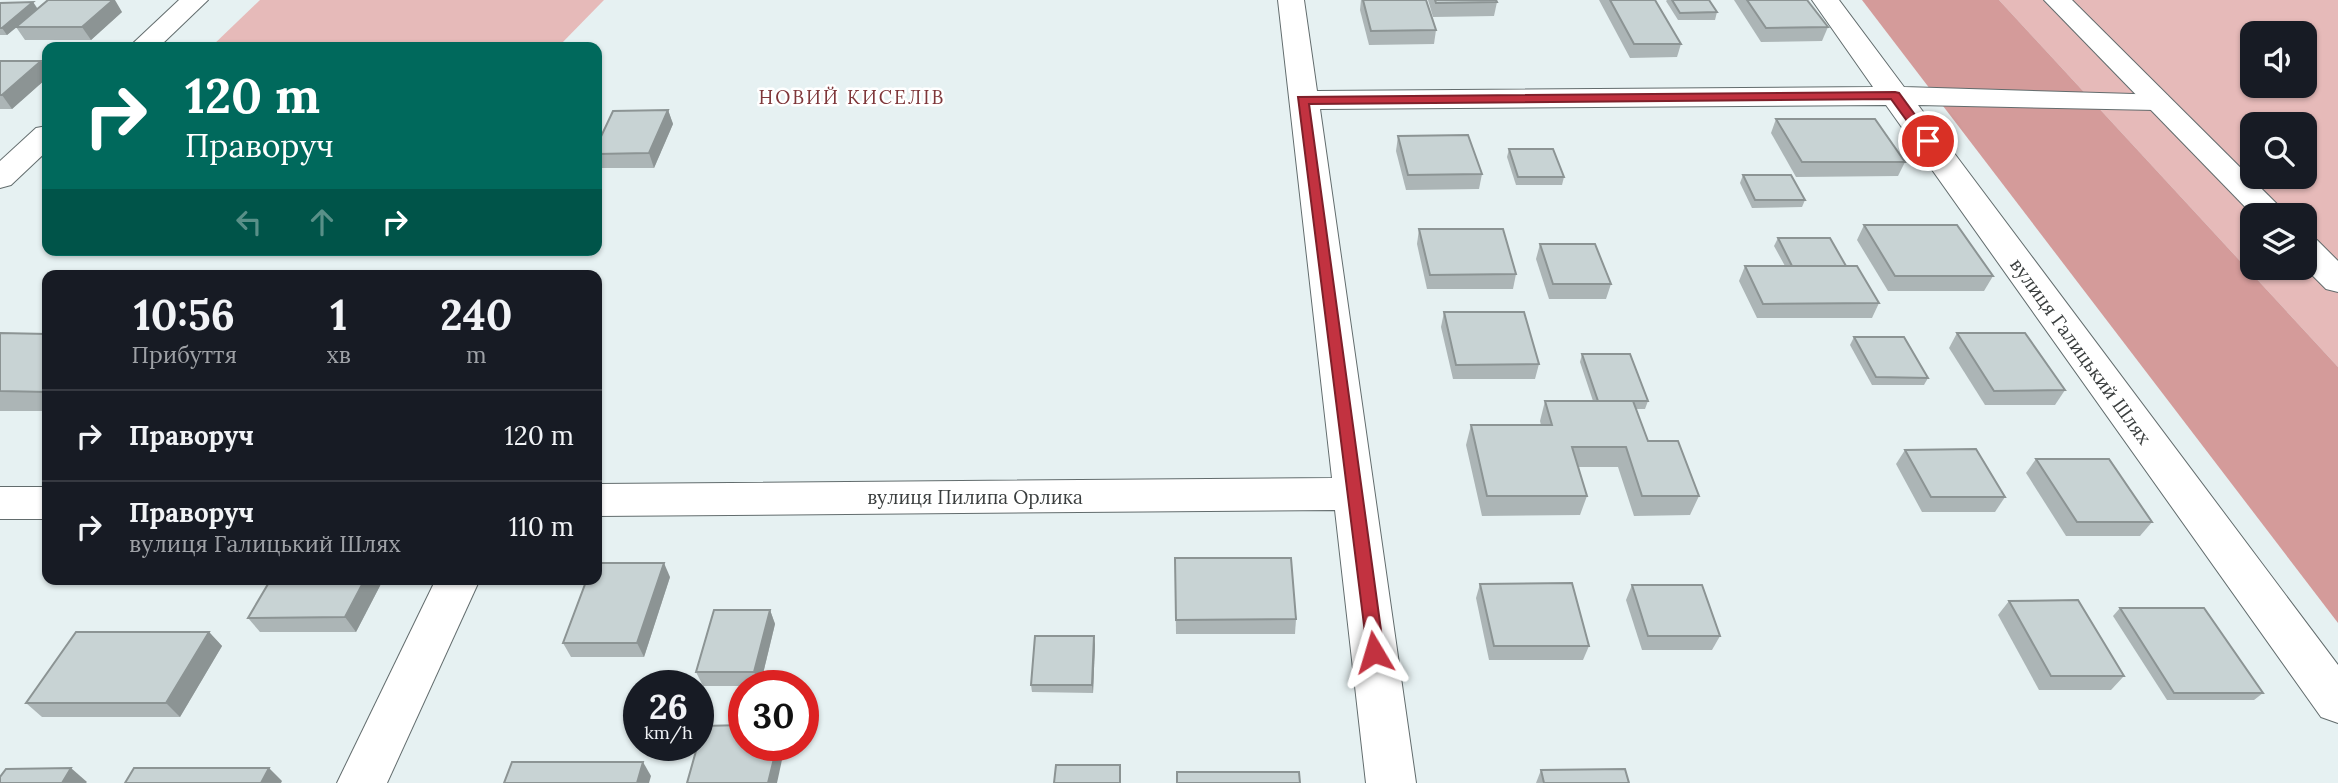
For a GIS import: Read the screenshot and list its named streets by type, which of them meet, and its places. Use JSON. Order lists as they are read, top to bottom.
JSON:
{
  "streets": {
    "main road": ["вулиця Галицький Шлях", "вулиця Пилипа Орлика"]
  },
  "districts": ["НОВИЙ КИСЕЛІВ"],
  "page": {
    "turn": ["120 m", "Праворуч"],
    "eta": [
      "10:56",
      "Прибуття",
      "1",
      "хв",
      "240",
      "m"
    ],
    "list": [
      {
        "name": "Праворуч",
        "value": "120 m"
      },
      {
        "name": "Праворуч",
        "note": "вулиця Галицький Шлях",
        "value": "110 m"
      }
    ],
    "speed": "26 km/h",
    "limit": "30"
  }
}
